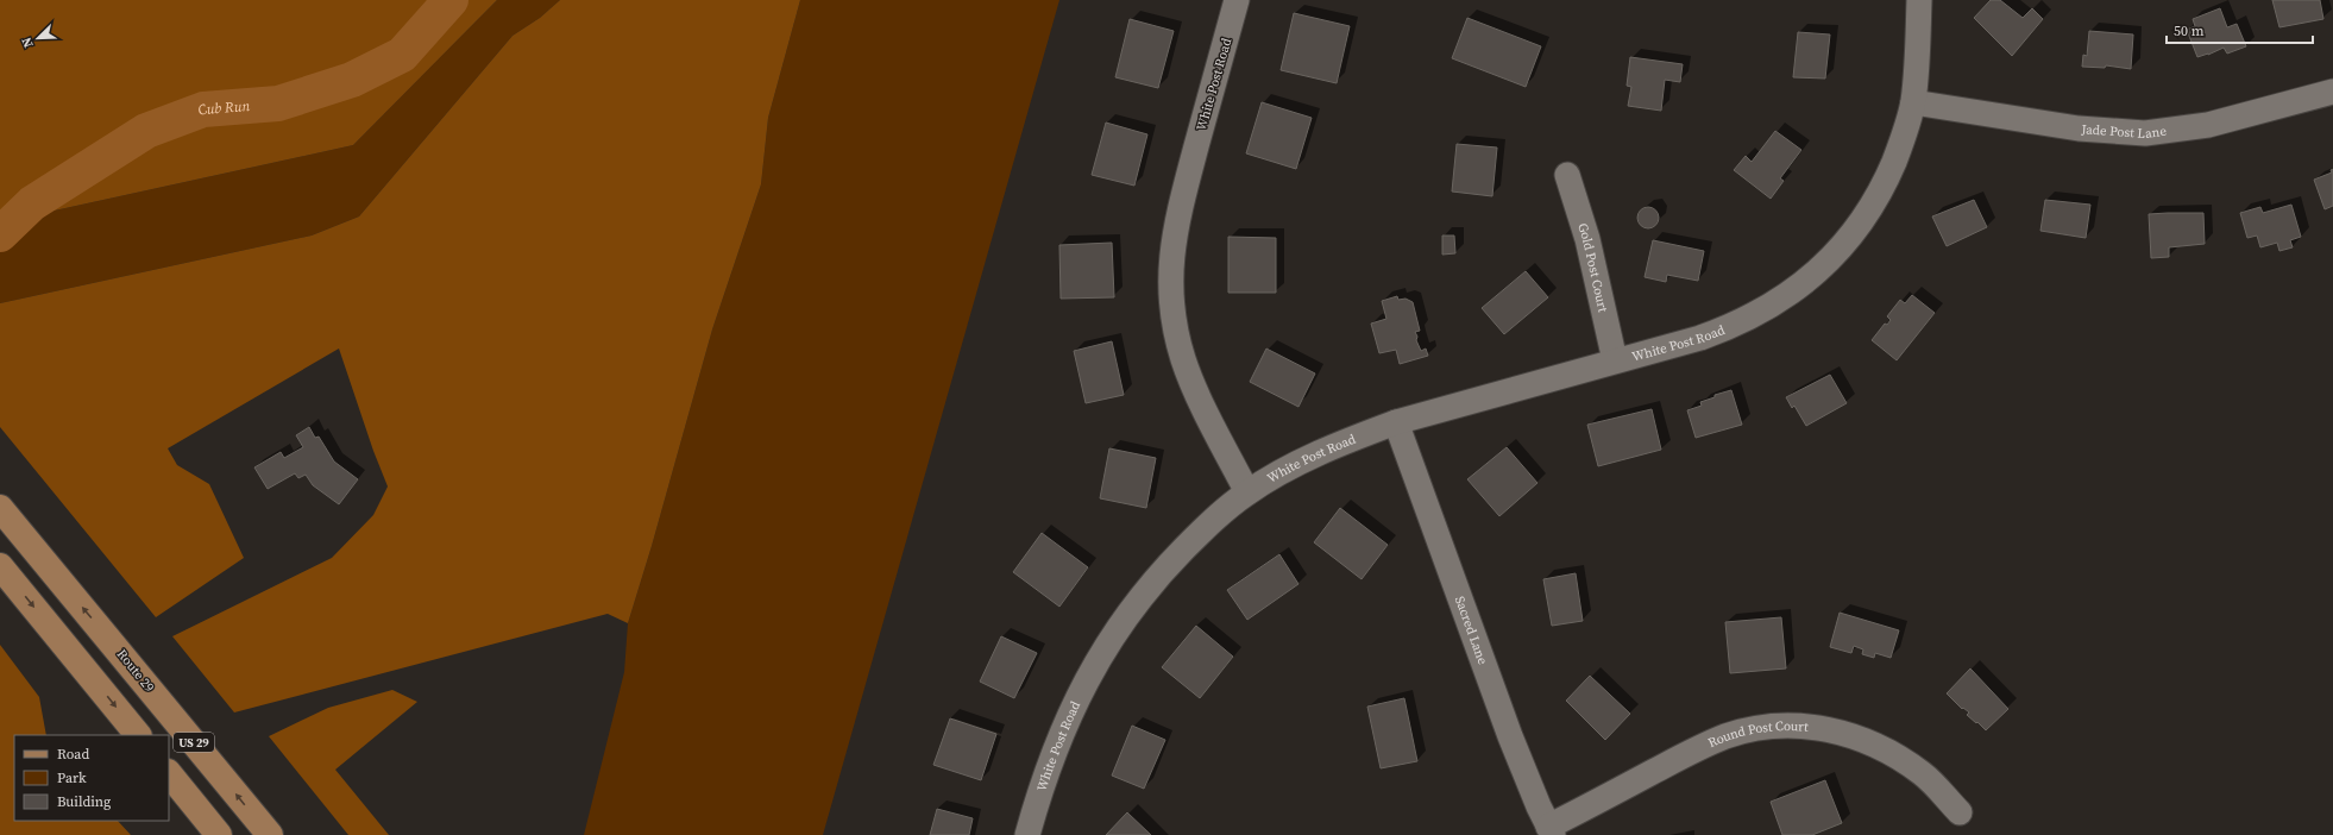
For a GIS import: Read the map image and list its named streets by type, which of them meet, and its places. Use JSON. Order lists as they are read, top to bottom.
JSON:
{
  "streets": {
    "main road": ["Route 29", "US 29"],
    "street": [
      "White Post Road",
      "Jade Post Lane",
      "Gold Post Court",
      "Sacred Lane",
      "Round Post Court"
    ]
  },
  "crossings": [
    ["White Post Road", "Jade Post Lane"],
    ["White Post Road", "Gold Post Court"],
    ["White Post Road", "Sacred Lane"],
    ["Sacred Lane", "Round Post Court"]
  ],
  "water": ["Cub Run"],
  "legend": ["Road", "Park", "Building"],
  "scale_bar": "50 m",
  "north": "bottom left"
}
